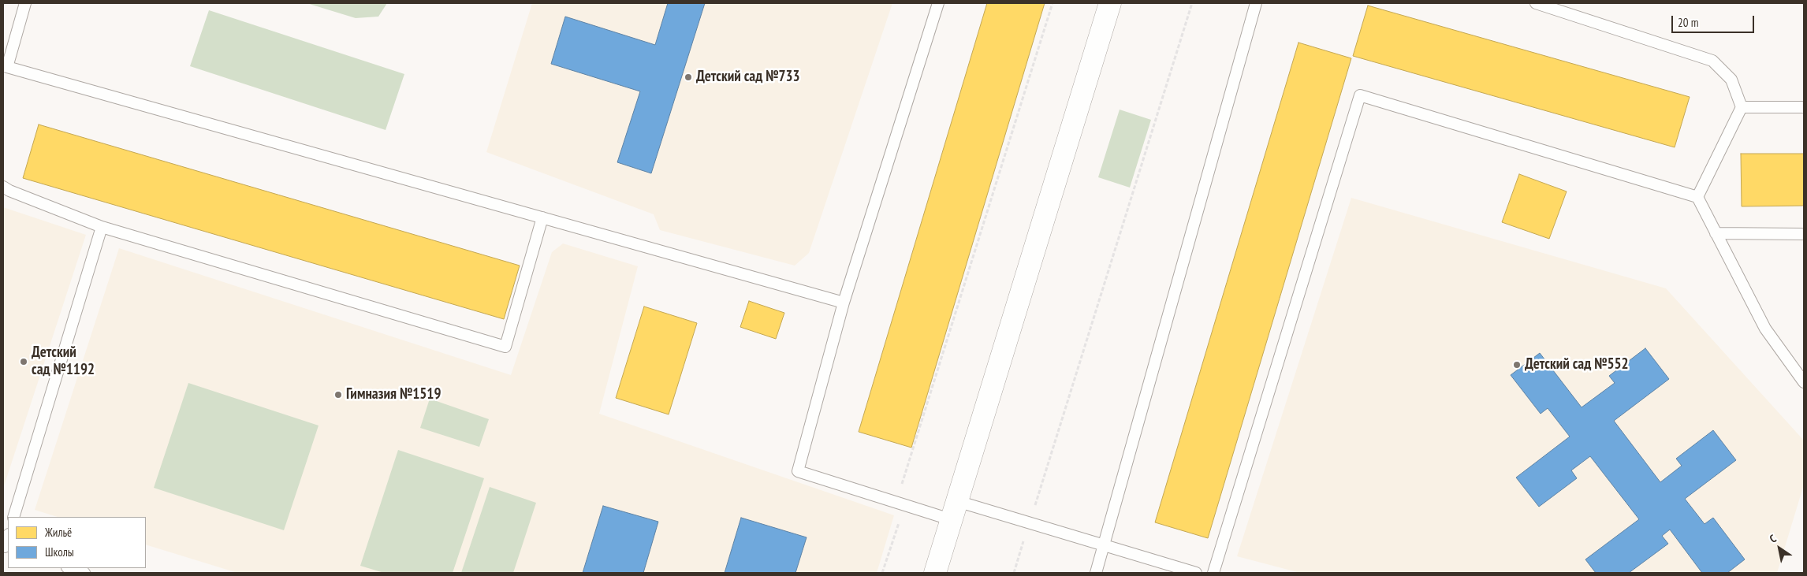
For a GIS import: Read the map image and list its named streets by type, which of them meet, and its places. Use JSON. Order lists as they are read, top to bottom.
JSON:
{
  "places": [
    "Детский сад №733",
    "Детский сад №1192",
    "Детский сад №552",
    "Гимназия №1519"
  ],
  "legend": ["Жильё", "Школы"],
  "scale_bar": "20 m",
  "north": "top left"
}
